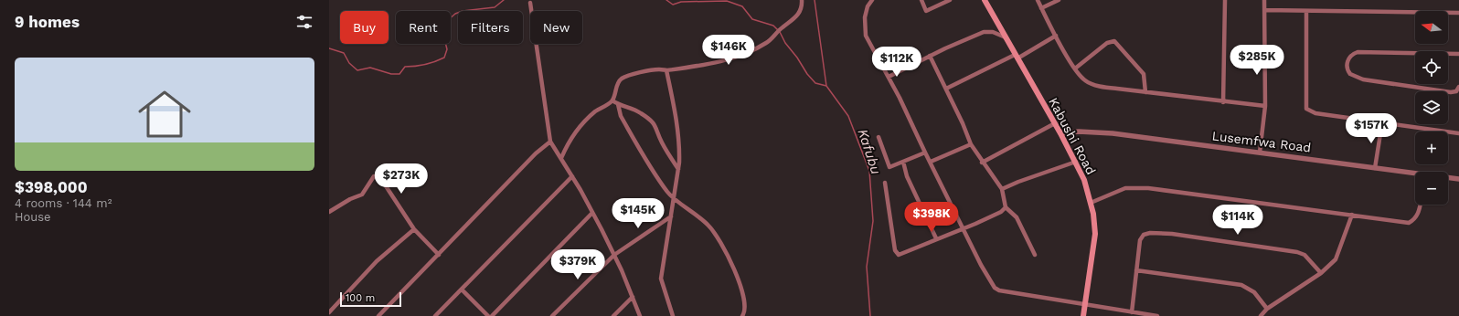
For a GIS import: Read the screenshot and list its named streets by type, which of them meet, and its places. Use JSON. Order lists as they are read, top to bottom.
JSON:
{
  "streets": {
    "main road": ["Kabushi Road"],
    "street": ["Lusemfwa Road"]
  },
  "crossings": [
    ["Kabushi Road", "Lusemfwa Road"]
  ],
  "water": ["Kafubu"],
  "scale_bar": "100 m",
  "north": "left",
  "page": {
    "heading": "9 homes",
    "map_buttons": ["+", "−"],
    "chip": [
      "Buy",
      "Rent",
      "Filters",
      "New"
    ],
    "price": [
      "$146K",
      "$285K",
      "$112K",
      "$157K",
      "$273K",
      "$145K",
      "$398K",
      "$114K",
      "$379K"
    ],
    "list": [
      {
        "name": "$398,000",
        "note": "4 rooms · 144 m² · House"
      }
    ],
    "scale": "100 m"
  }
}
